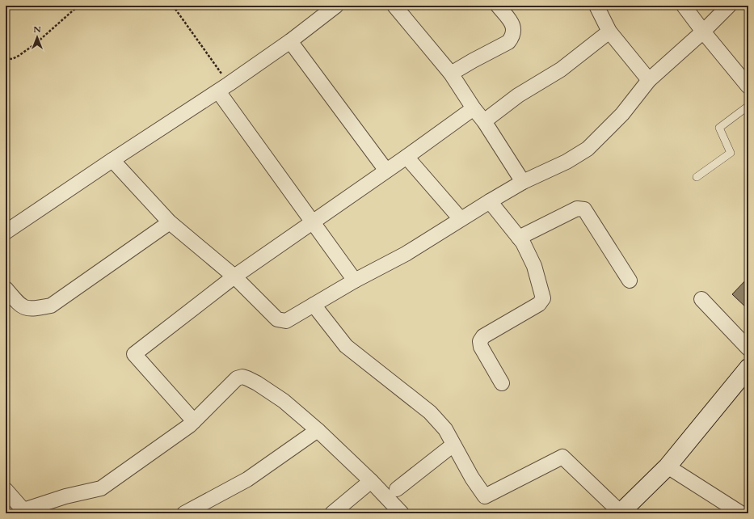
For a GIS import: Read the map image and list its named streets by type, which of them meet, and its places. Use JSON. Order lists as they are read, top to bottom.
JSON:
{
  "north": "top"
}
